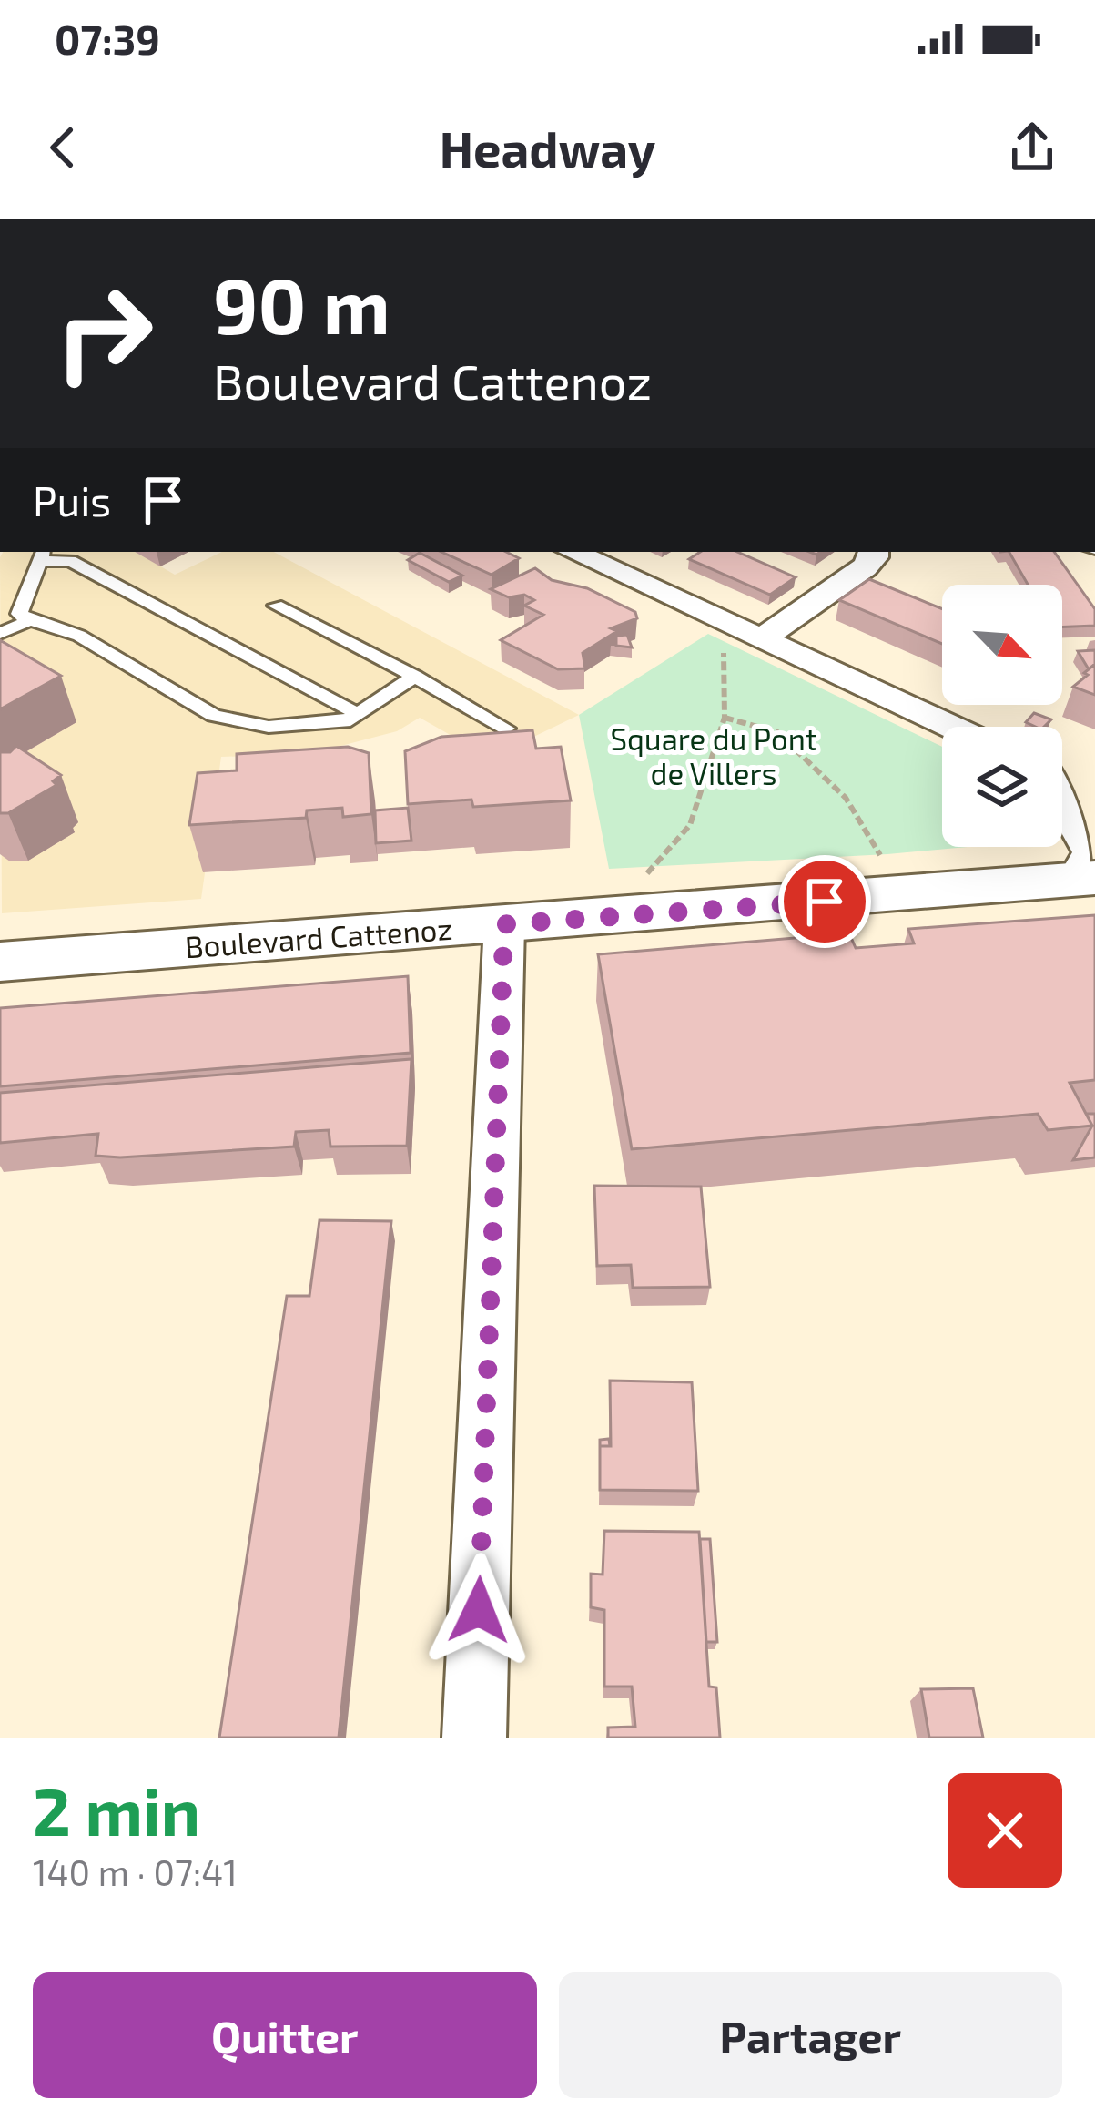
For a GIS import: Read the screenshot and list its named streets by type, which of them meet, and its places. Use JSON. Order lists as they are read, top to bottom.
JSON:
{
  "streets": {
    "street": ["Boulevard Cattenoz"]
  },
  "parks": ["Square du Pont de Villers"],
  "north": "bottom right",
  "page": {
    "status": "07:39",
    "header": "Headway",
    "turn": ["90 m", "Boulevard Cattenoz"],
    "then": "Puis",
    "heading": ["2 min", "140 m · 07:41"],
    "buttons": ["Quitter", "Partager"]
  }
}
